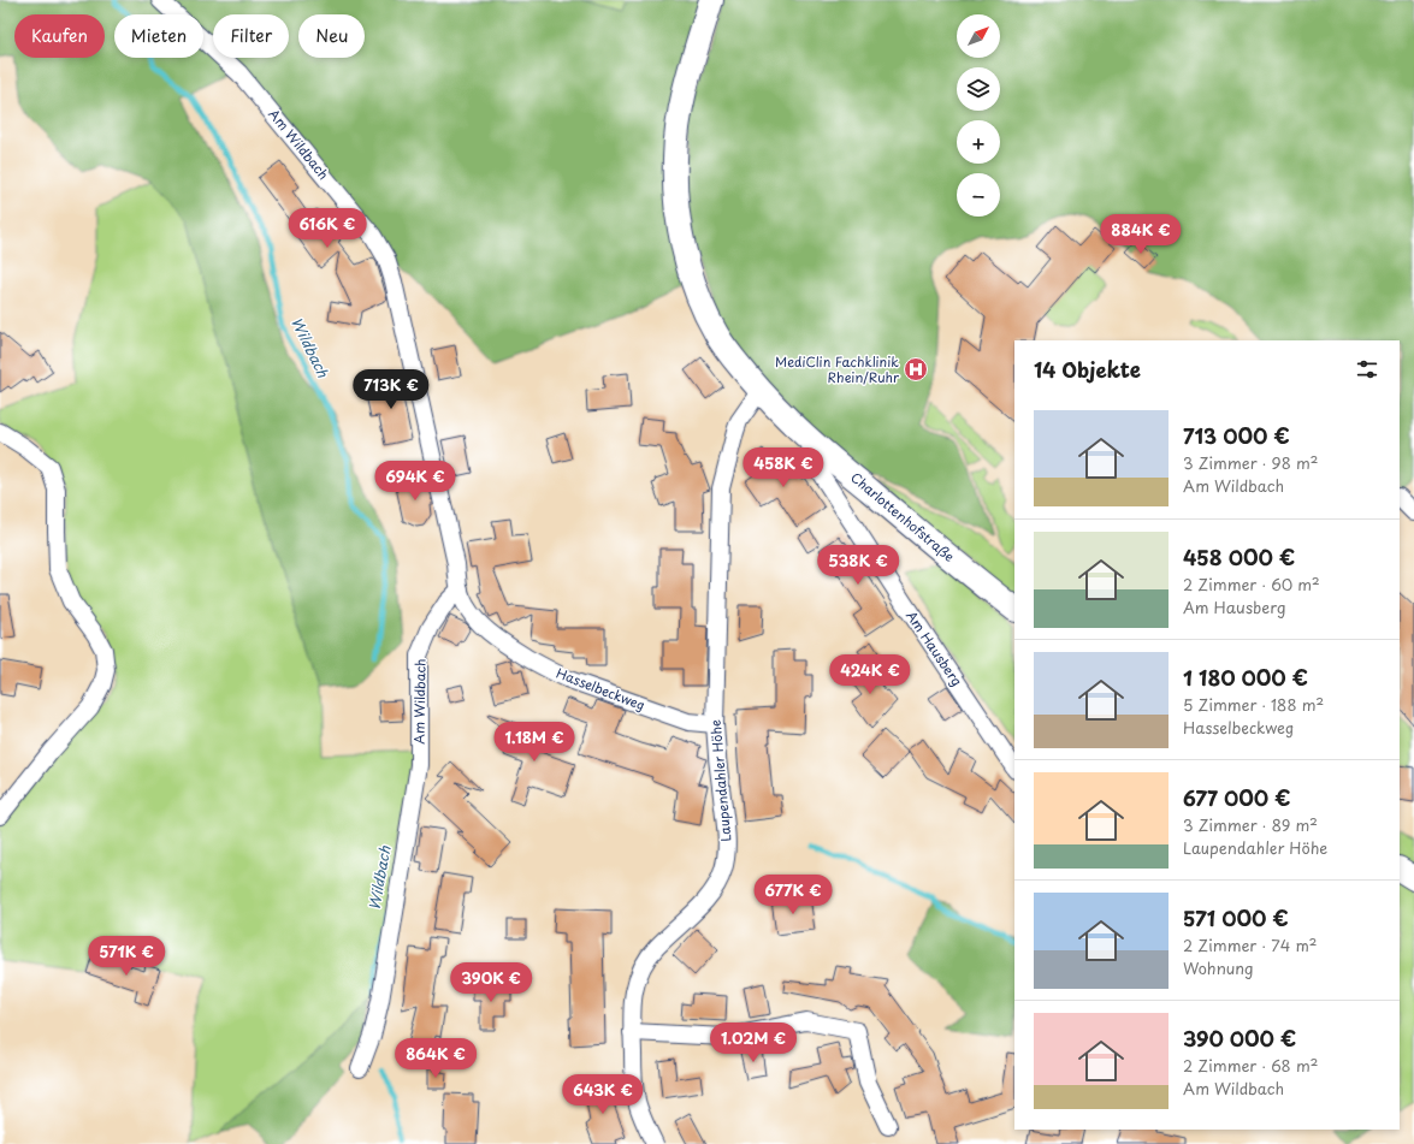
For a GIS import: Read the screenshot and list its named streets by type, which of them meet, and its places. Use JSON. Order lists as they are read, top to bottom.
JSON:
{
  "streets": {
    "main road": ["Charlottenhofstraße"],
    "street": [
      "Am Wildbach",
      "Am Hausberg",
      "Hasselbeckweg",
      "Laupendahler Höhe"
    ]
  },
  "crossings": [
    ["Am Wildbach", "Hasselbeckweg"],
    ["Charlottenhofstraße", "Am Hausberg"],
    ["Charlottenhofstraße", "Laupendahler Höhe"],
    ["Hasselbeckweg", "Laupendahler Höhe"]
  ],
  "water": ["Wildbach"],
  "places": {
    "hospital": ["MediClin Fachklinik Rhein/Ruhr"]
  },
  "north": "top right",
  "page": {
    "map_buttons": ["+", "−"],
    "chip": [
      "Kaufen",
      "Mieten",
      "Filter",
      "Neu"
    ],
    "price": [
      "616K €",
      "884K €",
      "713K €",
      "458K €",
      "694K €",
      "538K €",
      "424K €",
      "1.18M €",
      "677K €",
      "571K €",
      "390K €",
      "1.02M €",
      "864K €",
      "643K €"
    ],
    "heading": "14 Objekte",
    "list": [
      {
        "name": "713 000 €",
        "note": "3 Zimmer · 98 m² · Am Wildbach"
      },
      {
        "name": "458 000 €",
        "note": "2 Zimmer · 60 m² · Am Hausberg"
      },
      {
        "name": "1 180 000 €",
        "note": "5 Zimmer · 188 m² · Hasselbeckweg"
      },
      {
        "name": "677 000 €",
        "note": "3 Zimmer · 89 m² · Laupendahler Höhe"
      },
      {
        "name": "571 000 €",
        "note": "2 Zimmer · 74 m² · Wohnung"
      },
      {
        "name": "390 000 €",
        "note": "2 Zimmer · 68 m² · Am Wildbach"
      }
    ]
  }
}
